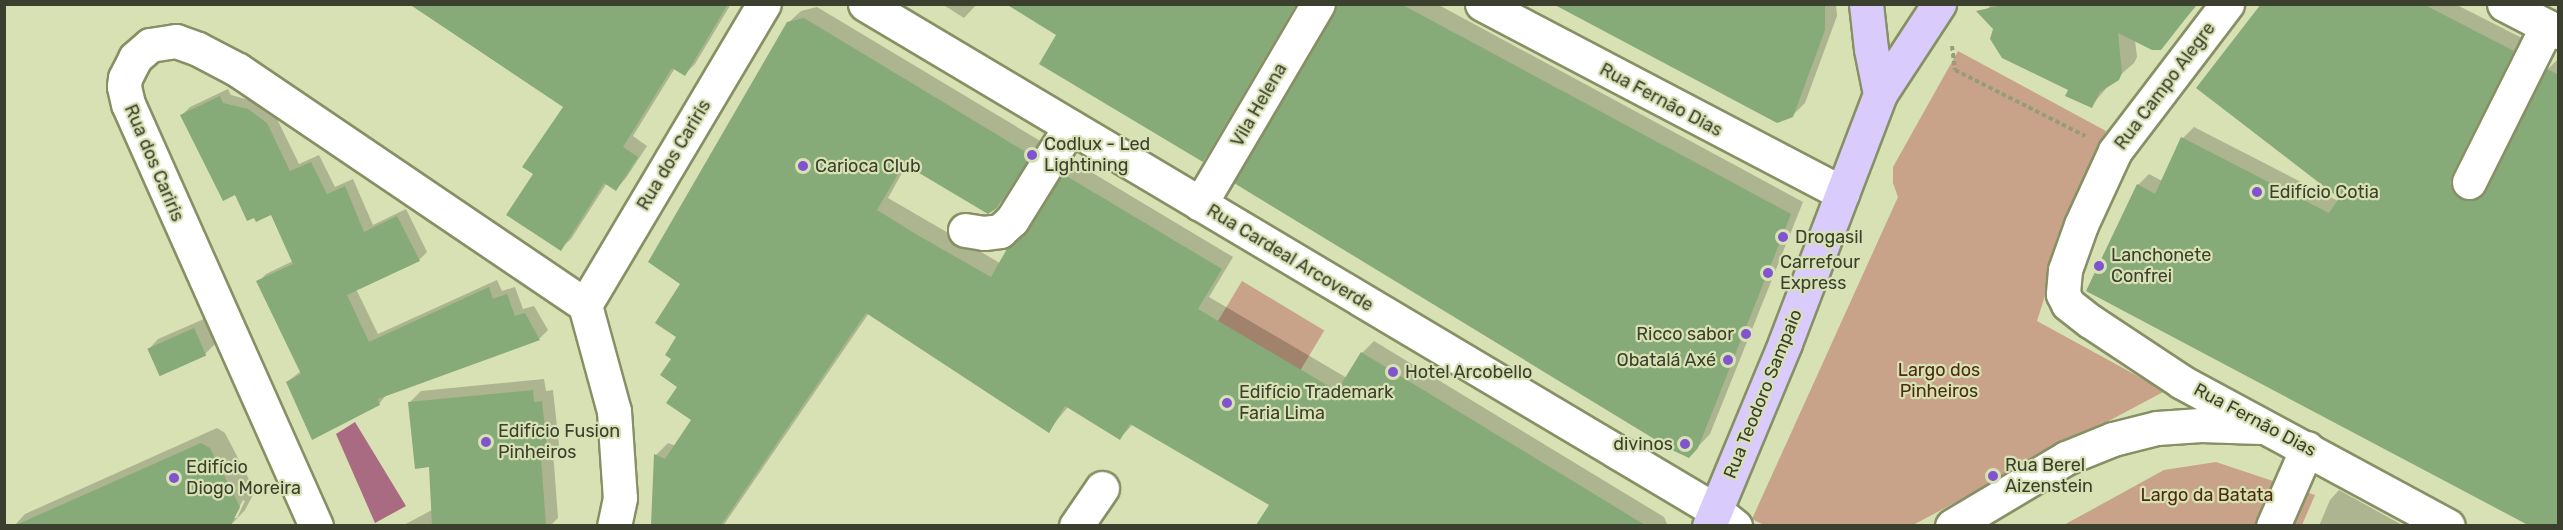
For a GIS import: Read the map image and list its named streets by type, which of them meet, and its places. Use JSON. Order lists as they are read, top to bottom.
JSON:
{
  "streets": {
    "main road": ["Rua Teodoro Sampaio"],
    "street": [
      "Rua Campo Alegre",
      "Rua Fernão Dias",
      "Vila Helena",
      "Rua dos Cariris",
      "Rua Cardeal Arcoverde"
    ]
  },
  "crossings": [
    ["Rua Campo Alegre", "Rua Fernão Dias"],
    ["Rua Fernão Dias", "Rua Teodoro Sampaio"],
    ["Vila Helena", "Rua Cardeal Arcoverde"],
    ["Rua Cardeal Arcoverde", "Rua Teodoro Sampaio"]
  ],
  "parks": ["Largo dos Pinheiros", "Largo da Batata"],
  "places": [
    "Codlux - Led Lightining",
    "Carioca Club",
    "Edifício Cotia",
    "Drogasil",
    "Lanchonete Confrei",
    "Carrefour Express",
    "Ricco sabor",
    "Obatalá Axé",
    "Hotel Arcobello",
    "Edifício Trademark Faria Lima",
    "Edifício Fusion Pinheiros",
    "divinos",
    "Rua Berel Aizenstein",
    "Edifício Diogo Moreira"
  ]
}
